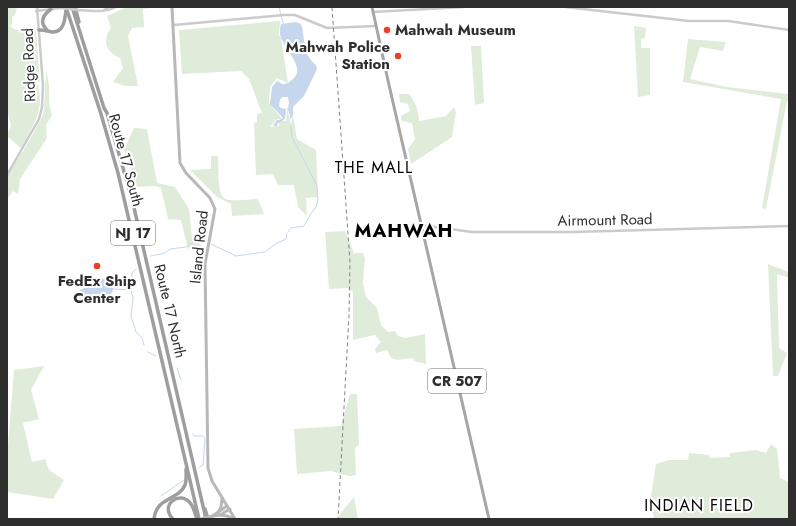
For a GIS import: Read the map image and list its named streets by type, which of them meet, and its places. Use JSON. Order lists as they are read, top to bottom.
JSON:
{
  "streets": {
    "highway": ["Route 17 South", "NJ 17", "Route 17 North"],
    "main road": ["Island Road", "CR 507"],
    "street": ["Ridge Road", "Airmount Road"]
  },
  "crossings": [
    ["Route 17 South", "NJ 17"],
    ["Airmount Road", "CR 507"]
  ],
  "districts": ["THE MALL", "MAHWAH", "INDIAN FIELD"],
  "places": ["Mahwah Museum", "Mahwah Police Station", "FedEx Ship Center"]
}
